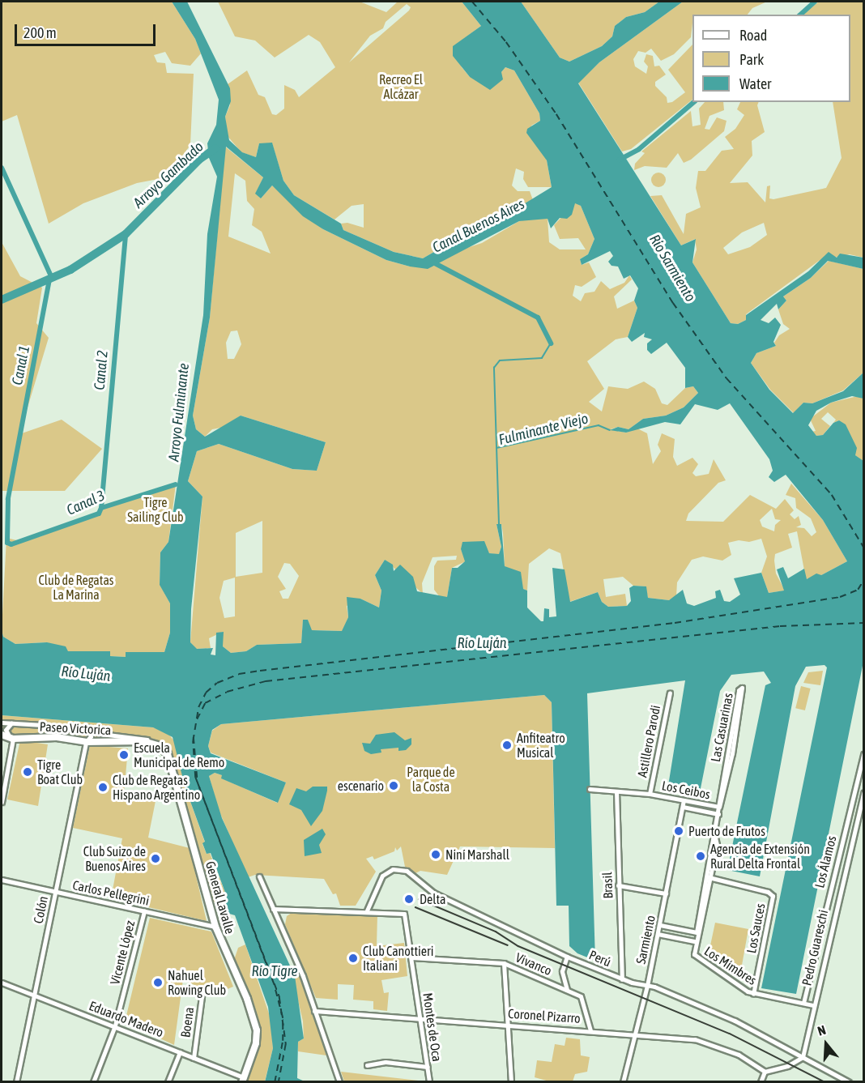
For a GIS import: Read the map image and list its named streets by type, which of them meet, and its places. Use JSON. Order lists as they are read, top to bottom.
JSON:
{
  "streets": {
    "street": [
      "Las Casuarinas",
      "Paseo Victorica",
      "Astillero Parodi",
      "Los Ceibos",
      "Los Álamos",
      "Brasil",
      "Carlos Pellegrini",
      "General Lavalle",
      "Colón",
      "Los Sauces",
      "Sarmiento",
      "Pedro Guareschi",
      "Vicente López",
      "Perú",
      "Vivanco",
      "Los Mimbres",
      "Coronel Pizarro",
      "Eduardo Madero",
      "Boena",
      "Montes de Oca"
    ]
  },
  "crossings": [
    ["Las Casuarinas", "Los Ceibos"],
    ["Las Casuarinas", "Los Sauces"],
    ["Las Casuarinas", "Los Mimbres"],
    ["Paseo Victorica", "General Lavalle"],
    ["Paseo Victorica", "Colón"],
    ["Astillero Parodi", "Los Ceibos"],
    ["Los Ceibos", "Brasil"],
    ["Los Ceibos", "Sarmiento"],
    ["Los Álamos", "Los Mimbres"],
    ["Brasil", "Perú"],
    ["Carlos Pellegrini", "General Lavalle"],
    ["Carlos Pellegrini", "Colón"],
    ["Carlos Pellegrini", "Vicente López"],
    ["General Lavalle", "Eduardo Madero"],
    ["Colón", "Eduardo Madero"],
    ["Los Sauces", "Los Mimbres"],
    ["Sarmiento", "Perú"],
    ["Sarmiento", "Coronel Pizarro"],
    ["Pedro Guareschi", "Perú"],
    ["Pedro Guareschi", "Los Mimbres"],
    ["Vicente López", "Eduardo Madero"],
    ["Perú", "Montes de Oca"],
    ["Vivanco", "Coronel Pizarro"],
    ["Vivanco", "Montes de Oca"],
    ["Coronel Pizarro", "Montes de Oca"],
    ["Eduardo Madero", "Boena"]
  ],
  "water": [
    "Arroyo Gambado",
    "Canal Buenos Aires",
    "Río Sarmiento",
    "Canal 1",
    "Canal 2",
    "Arroyo Fulminante",
    "Fulminante Viejo",
    "Canal 3",
    "Río Luján",
    "Río Tigre"
  ],
  "parks": [
    "Recreo El Alcázar",
    "Tigre Sailing Club",
    "Club de Regatas La Marina",
    "Parque de la Costa"
  ],
  "places": [
    "Anfiteatro Musical",
    "Escuela Municipal de Remo",
    "Tigre Boat Club",
    "escenario",
    "Club de Regatas Hispano Argentino",
    "Puerto de Frutos",
    "Niní Marshall",
    "Agencia de Extensión Rural Delta Frontal",
    "Club Suizo de Buenos Aires",
    "Delta",
    "Club Canottieri Italiani",
    "Nahuel Rowing Club"
  ],
  "legend": ["Road", "Park", "Water"],
  "scale_bar": "200 m",
  "north": "top"
}
